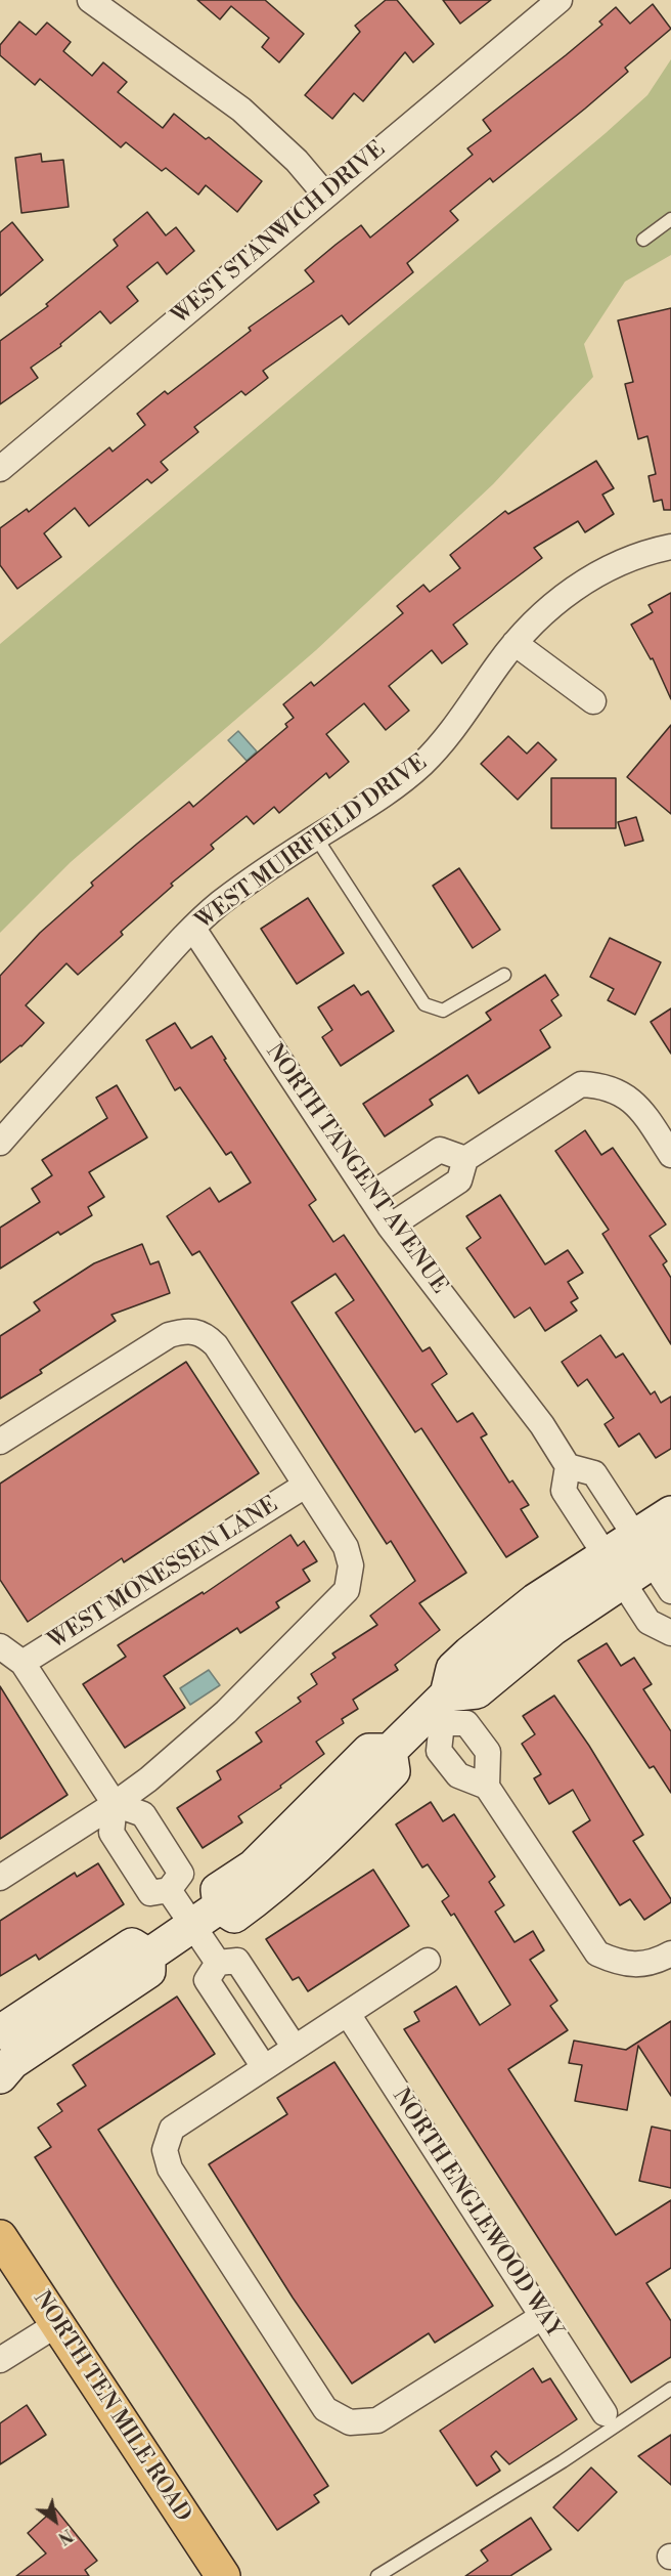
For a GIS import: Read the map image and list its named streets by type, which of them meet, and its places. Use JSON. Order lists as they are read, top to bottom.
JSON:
{
  "streets": {
    "main road": ["NORTH TEN MILE ROAD"],
    "street": [
      "WEST STANWICH DRIVE",
      "WEST MUIRFIELD DRIVE",
      "NORTH TANGENT AVENUE",
      "WEST MONESSEN LANE",
      "NORTH ENGLEWOOD WAY"
    ]
  },
  "crossings": [
    ["WEST MUIRFIELD DRIVE", "NORTH TANGENT AVENUE"]
  ],
  "north": "bottom right"
}
